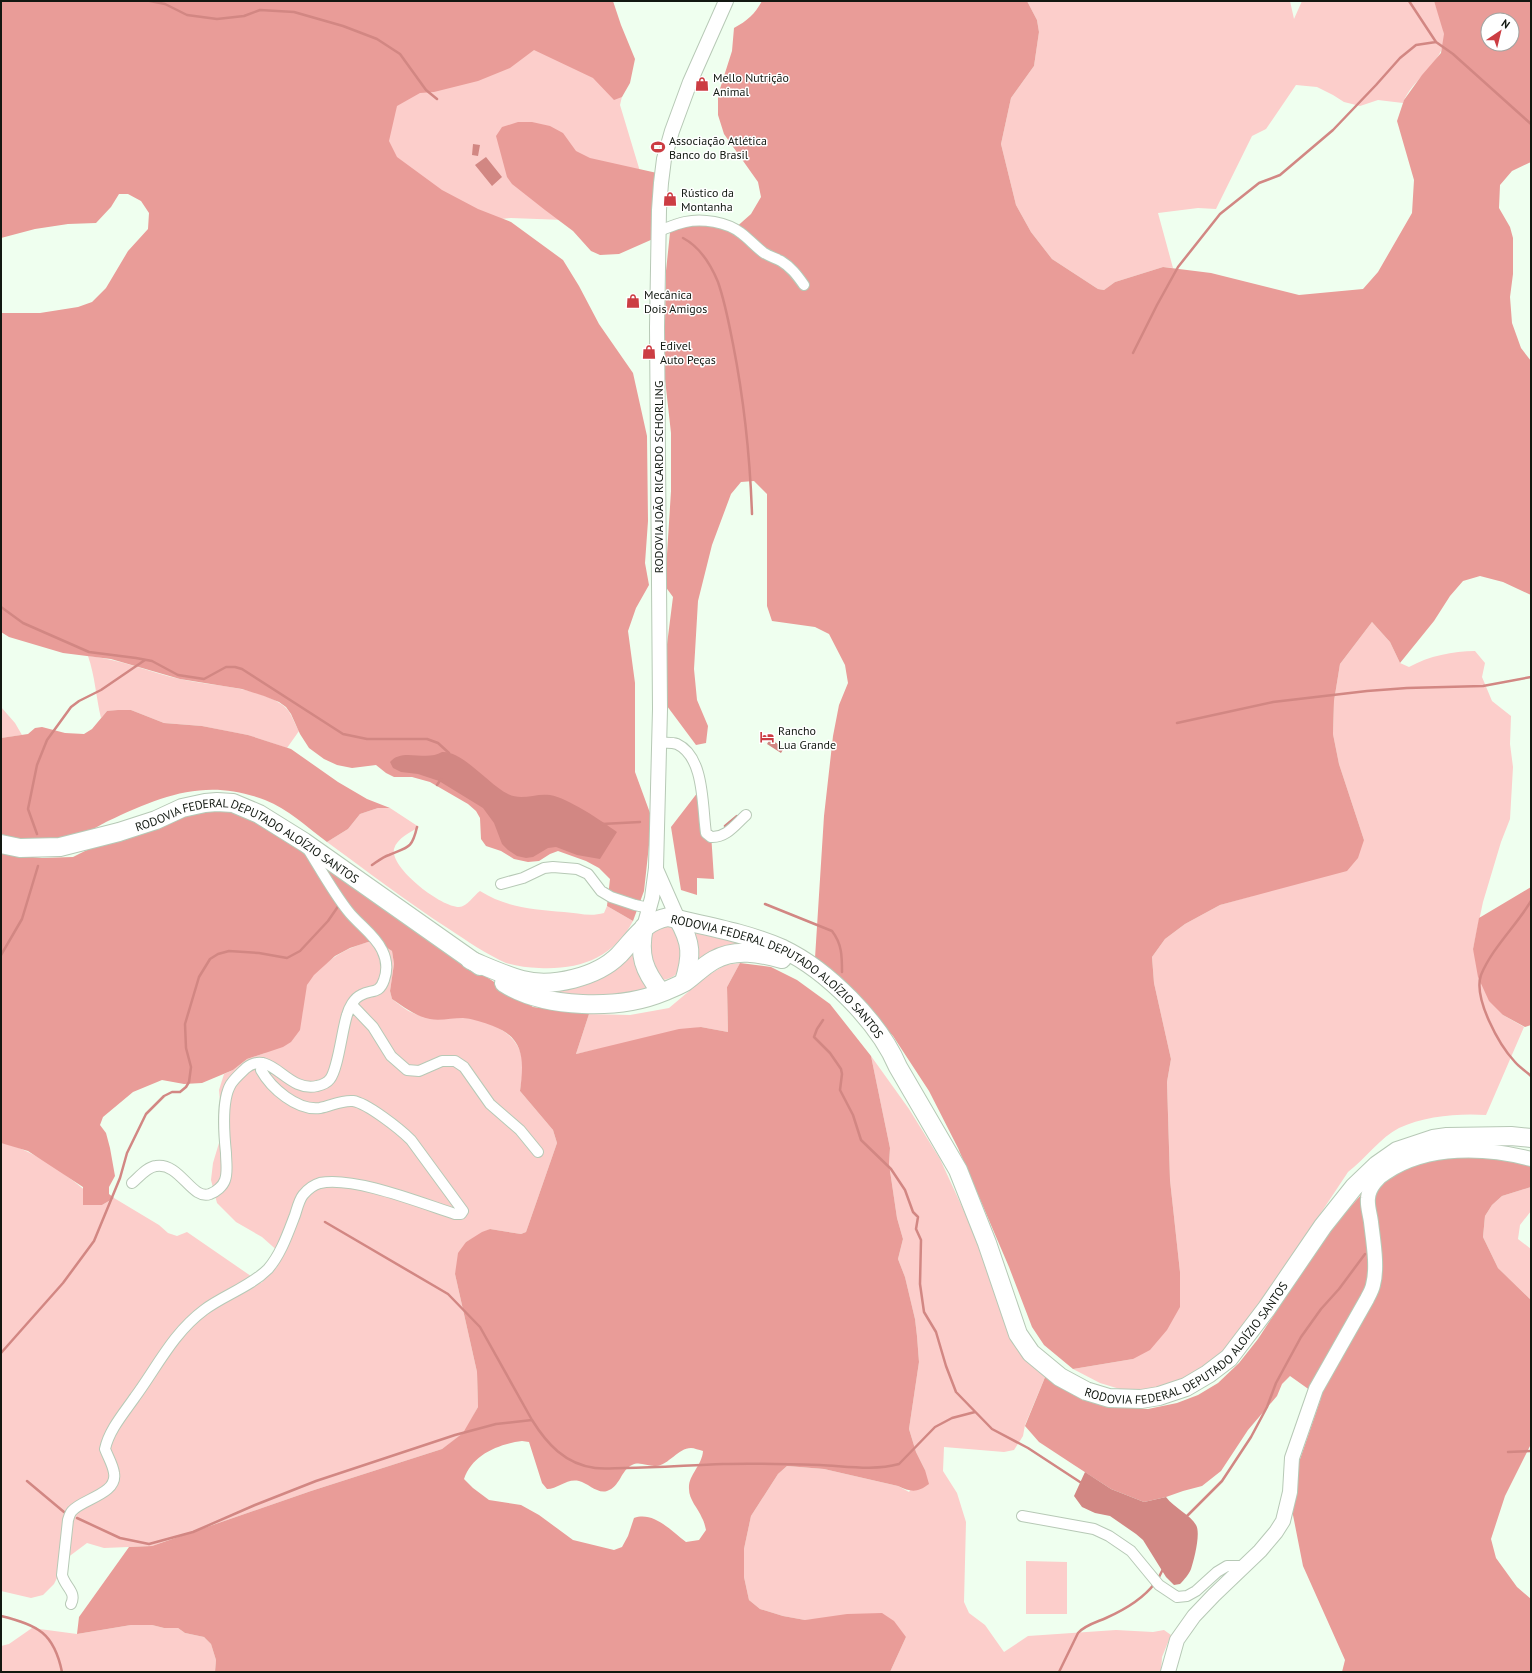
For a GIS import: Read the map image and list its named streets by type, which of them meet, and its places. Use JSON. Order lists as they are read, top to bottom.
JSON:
{
  "streets": {
    "highway": ["RODOVIA FEDERAL DEPUTADO ALOÍZIO SANTOS"],
    "main road": ["RODOVIA JOÃO RICARDO SCHORLING"]
  },
  "crossings": [
    ["RODOVIA JOÃO RICARDO SCHORLING", "RODOVIA FEDERAL DEPUTADO ALOÍZIO SANTOS"]
  ],
  "places": {
    "shop": [
      "Mello Nutrição Animal",
      "Rústico da Montanha",
      "Mecânica Dois Amigos",
      "Edivel Auto Peças"
    ],
    "sports": ["Associação Atlética Banco do Brasil"],
    "hotel": ["Rancho Lua Grande"]
  },
  "north": "top right"
}
